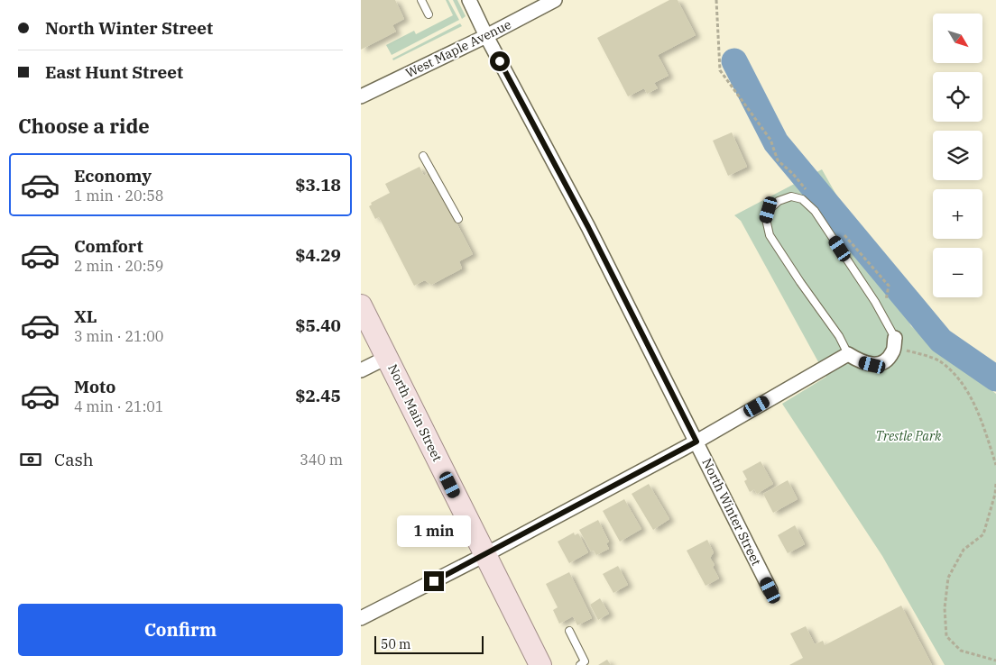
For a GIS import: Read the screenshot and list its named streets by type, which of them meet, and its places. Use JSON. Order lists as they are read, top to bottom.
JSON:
{
  "streets": {
    "main road": ["North Main Street"],
    "street": ["West Maple Avenue", "North Winter Street"]
  },
  "crossings": [
    ["West Maple Avenue", "North Winter Street"]
  ],
  "parks": ["Trestle Park"],
  "scale_bar": "50 m",
  "north": "bottom right",
  "page": {
    "banner": ["North Winter Street", "East Hunt Street"],
    "map_buttons": ["+", "−"],
    "heading": "Choose a ride",
    "list": [
      {
        "name": "Economy",
        "note": "1 min · 20:58",
        "value": "$3.18"
      },
      {
        "name": "Comfort",
        "note": "2 min · 20:59",
        "value": "$4.29"
      },
      {
        "name": "XL",
        "note": "3 min · 21:00",
        "value": "$5.40"
      },
      {
        "name": "Moto",
        "note": "4 min · 21:01",
        "value": "$2.45"
      }
    ],
    "pay": ["Cash", "340 m"],
    "bubble": "1 min",
    "buttons": "Confirm",
    "scale": "50 m"
  }
}
